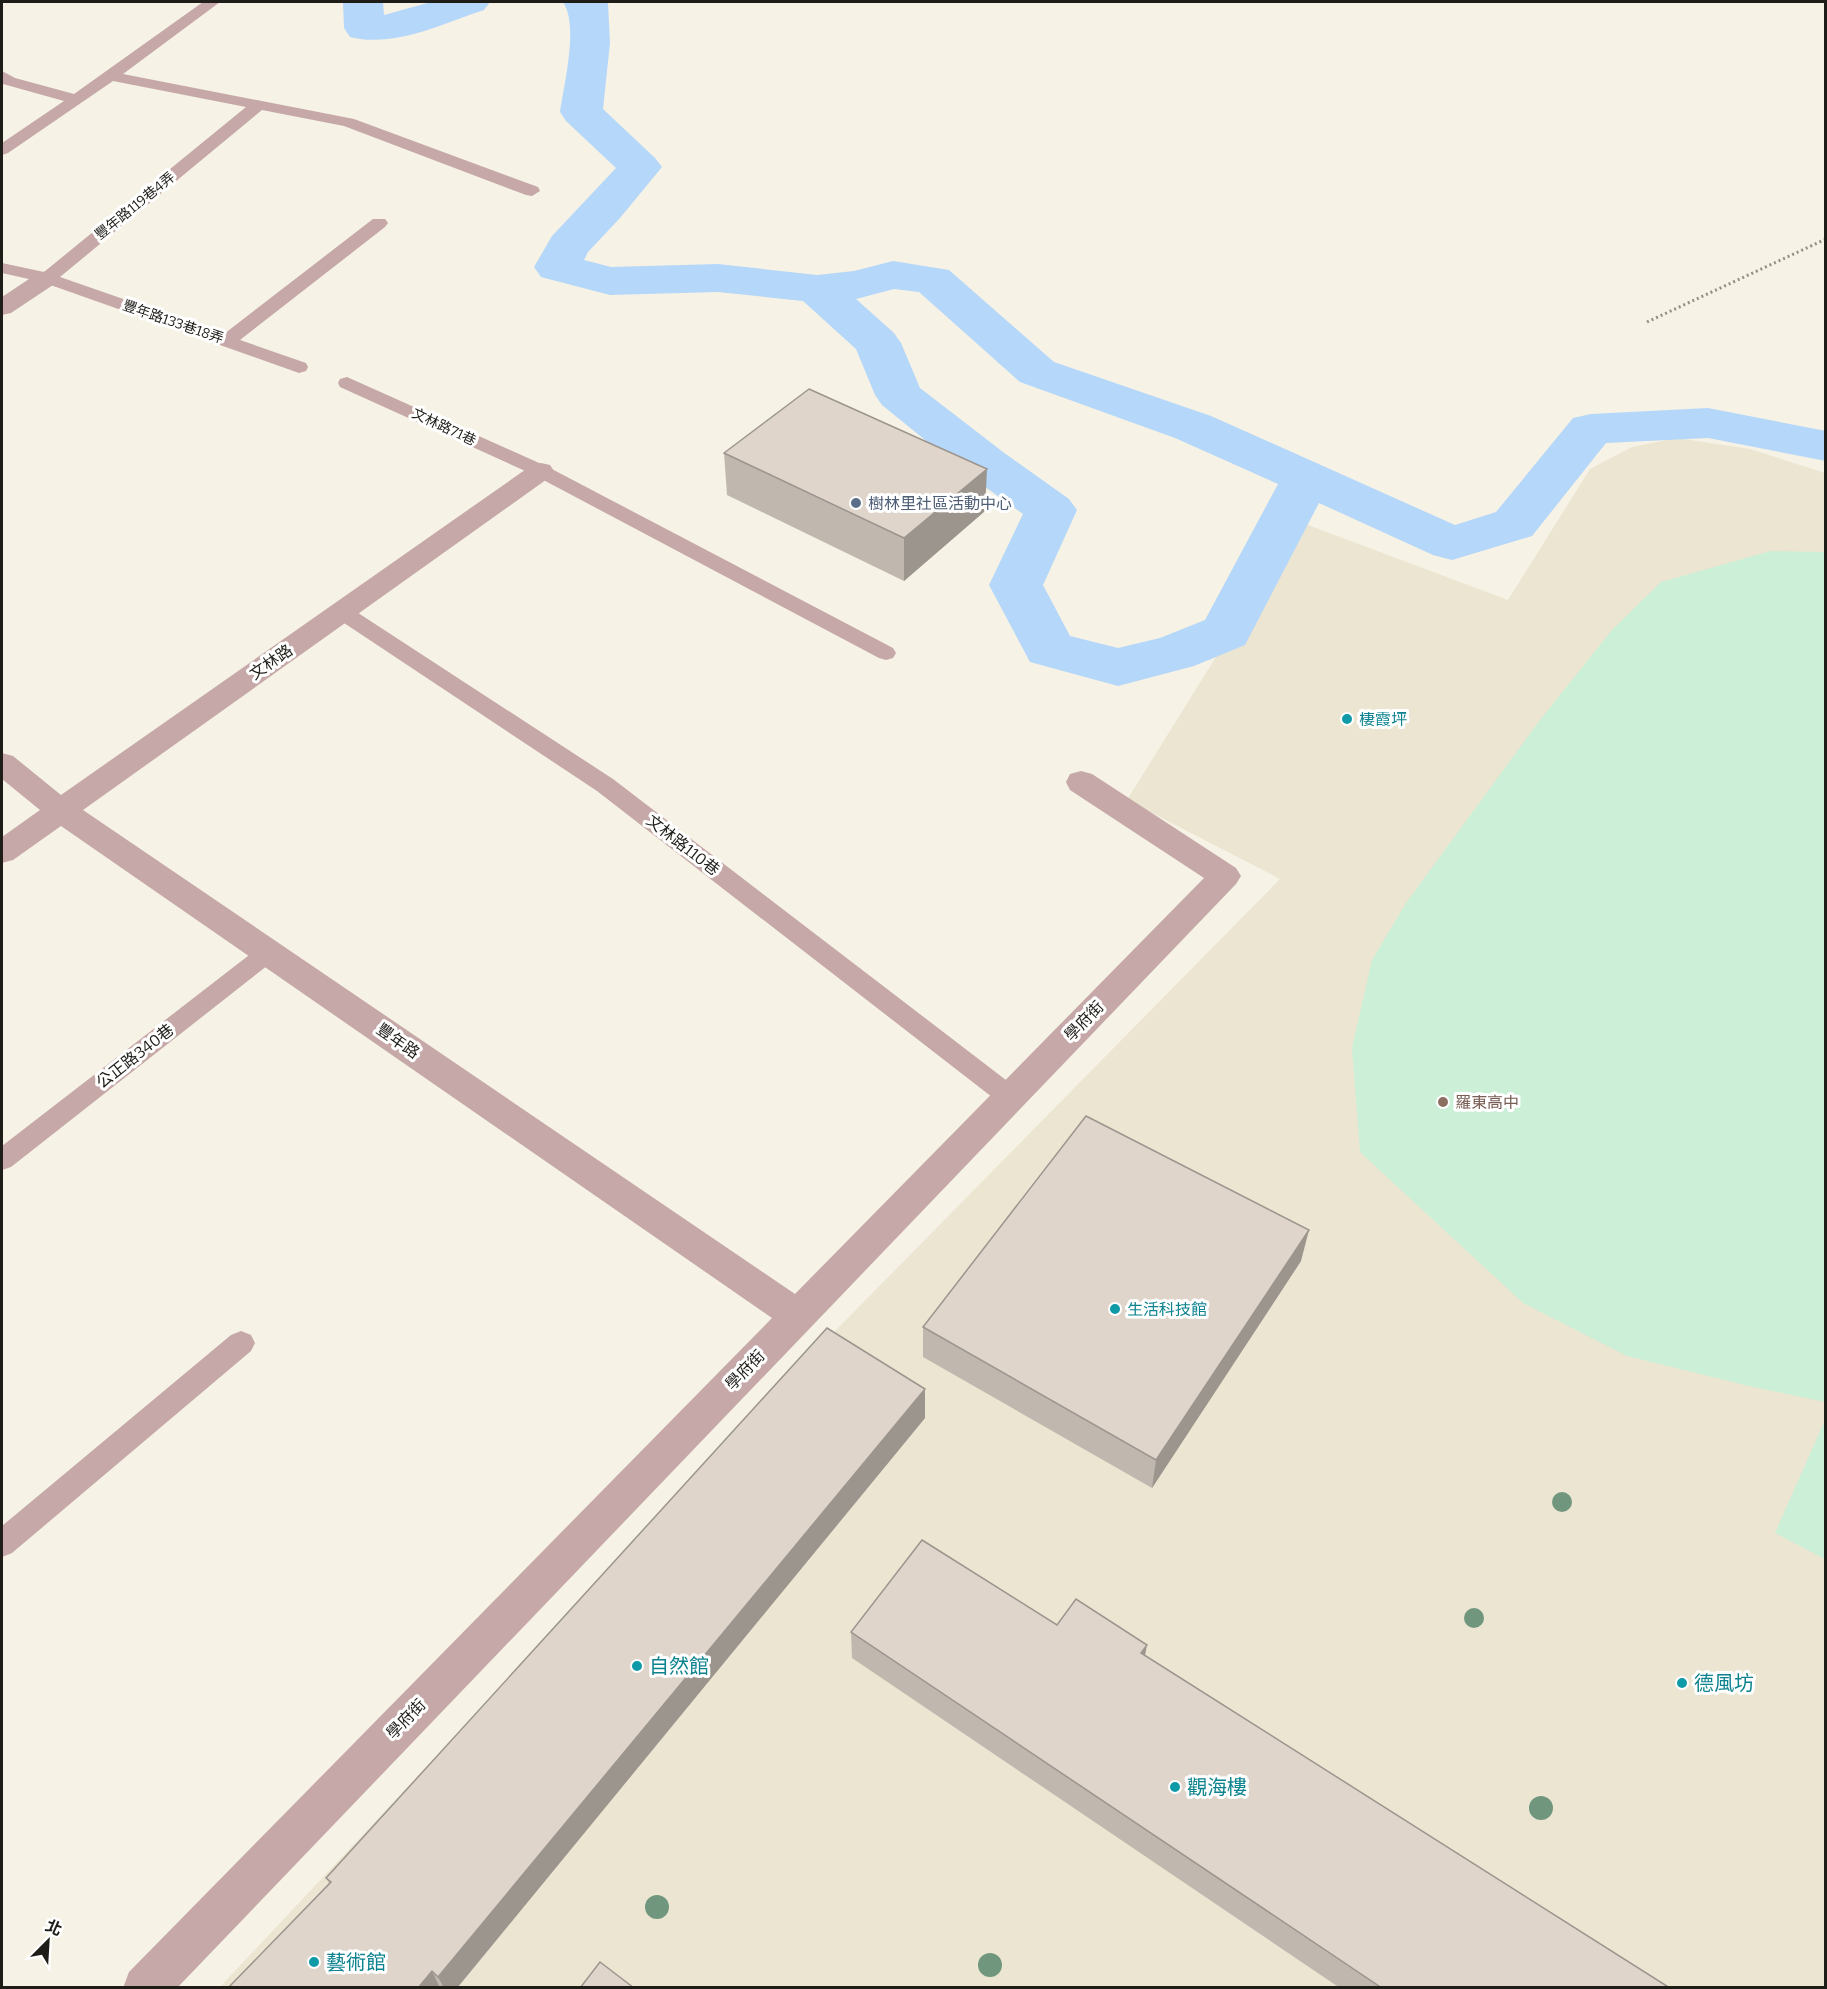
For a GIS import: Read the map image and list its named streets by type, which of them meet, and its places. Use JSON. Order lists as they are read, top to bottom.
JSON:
{
  "streets": {
    "street": ["文林路", "學府街", "豐年路"],
    "lane": [
      "豐年路119巷4弄",
      "豐年路133巷18弄",
      "文林路71巷",
      "文林路110巷",
      "公正路340巷"
    ]
  },
  "crossings": [
    ["豐年路119巷4弄", "豐年路133巷18弄"],
    ["文林路71巷", "文林路"],
    ["文林路", "文林路110巷"],
    ["文林路", "豐年路"],
    ["文林路110巷", "學府街"],
    ["學府街", "豐年路"],
    ["豐年路", "公正路340巷"]
  ],
  "places": [
    "樹林里社區活動中心",
    "棲霞坪",
    "羅東高中",
    "生活科技館",
    "自然館",
    "德風坊",
    "觀海樓",
    "藝術館"
  ],
  "north": "top right"
}
